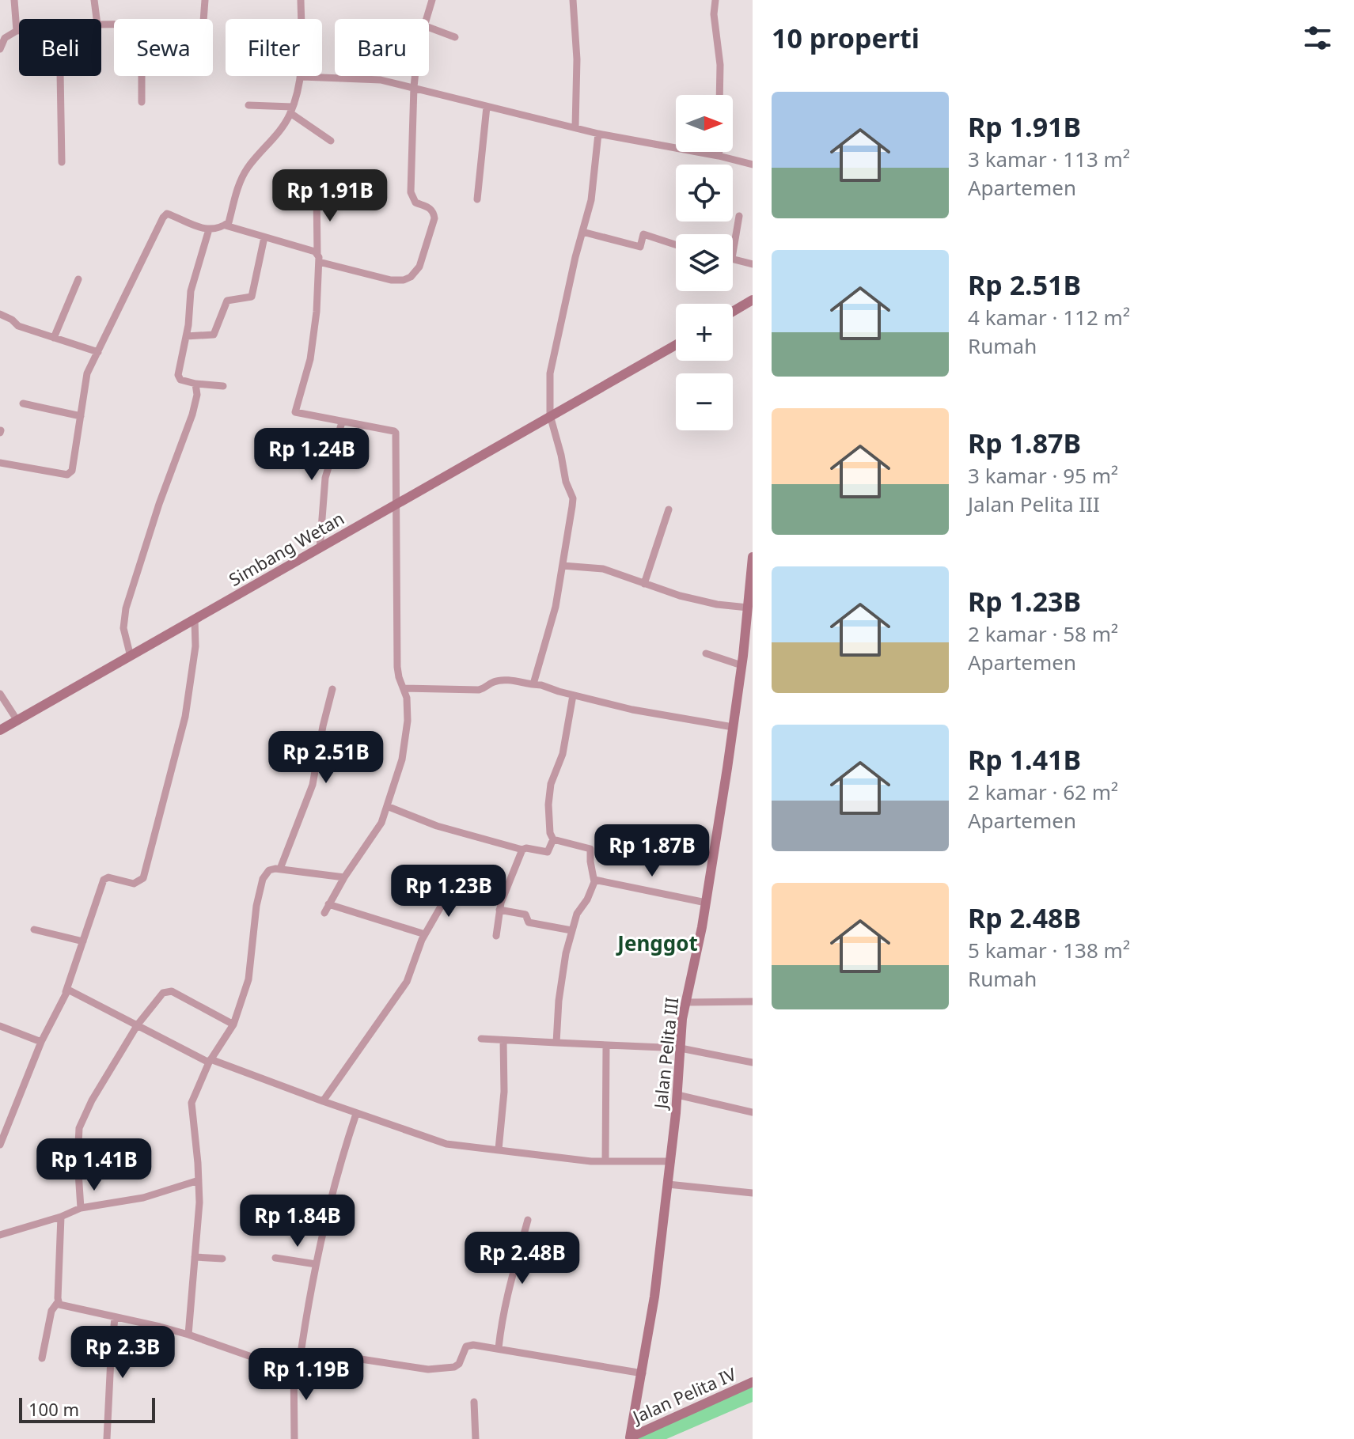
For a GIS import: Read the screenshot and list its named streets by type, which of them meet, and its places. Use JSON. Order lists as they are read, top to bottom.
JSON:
{
  "streets": {
    "street": ["Simbang Wetan", "Jalan Pelita III", "Jalan Pelita IV"]
  },
  "crossings": [
    ["Jalan Pelita III", "Jalan Pelita IV"]
  ],
  "districts": ["Jenggot"],
  "scale_bar": "100 m",
  "north": "right",
  "page": {
    "heading": "10 properti",
    "chip": [
      "Beli",
      "Sewa",
      "Filter",
      "Baru"
    ],
    "list": [
      {
        "name": "Rp 1.91B",
        "note": "3 kamar · 113 m² · Apartemen"
      },
      {
        "name": "Rp 2.51B",
        "note": "4 kamar · 112 m² · Rumah"
      },
      {
        "name": "Rp 1.87B",
        "note": "3 kamar · 95 m² · Jalan Pelita III"
      },
      {
        "name": "Rp 1.23B",
        "note": "2 kamar · 58 m² · Apartemen"
      },
      {
        "name": "Rp 1.41B",
        "note": "2 kamar · 62 m² · Apartemen"
      },
      {
        "name": "Rp 2.48B",
        "note": "5 kamar · 138 m² · Rumah"
      }
    ],
    "map_buttons": ["+", "−"],
    "price": [
      "Rp 1.91B",
      "Rp 1.24B",
      "Rp 2.51B",
      "Rp 1.87B",
      "Rp 1.23B",
      "Rp 1.41B",
      "Rp 1.84B",
      "Rp 2.48B",
      "Rp 2.3B",
      "Rp 1.19B"
    ],
    "scale": "100 m"
  }
}
